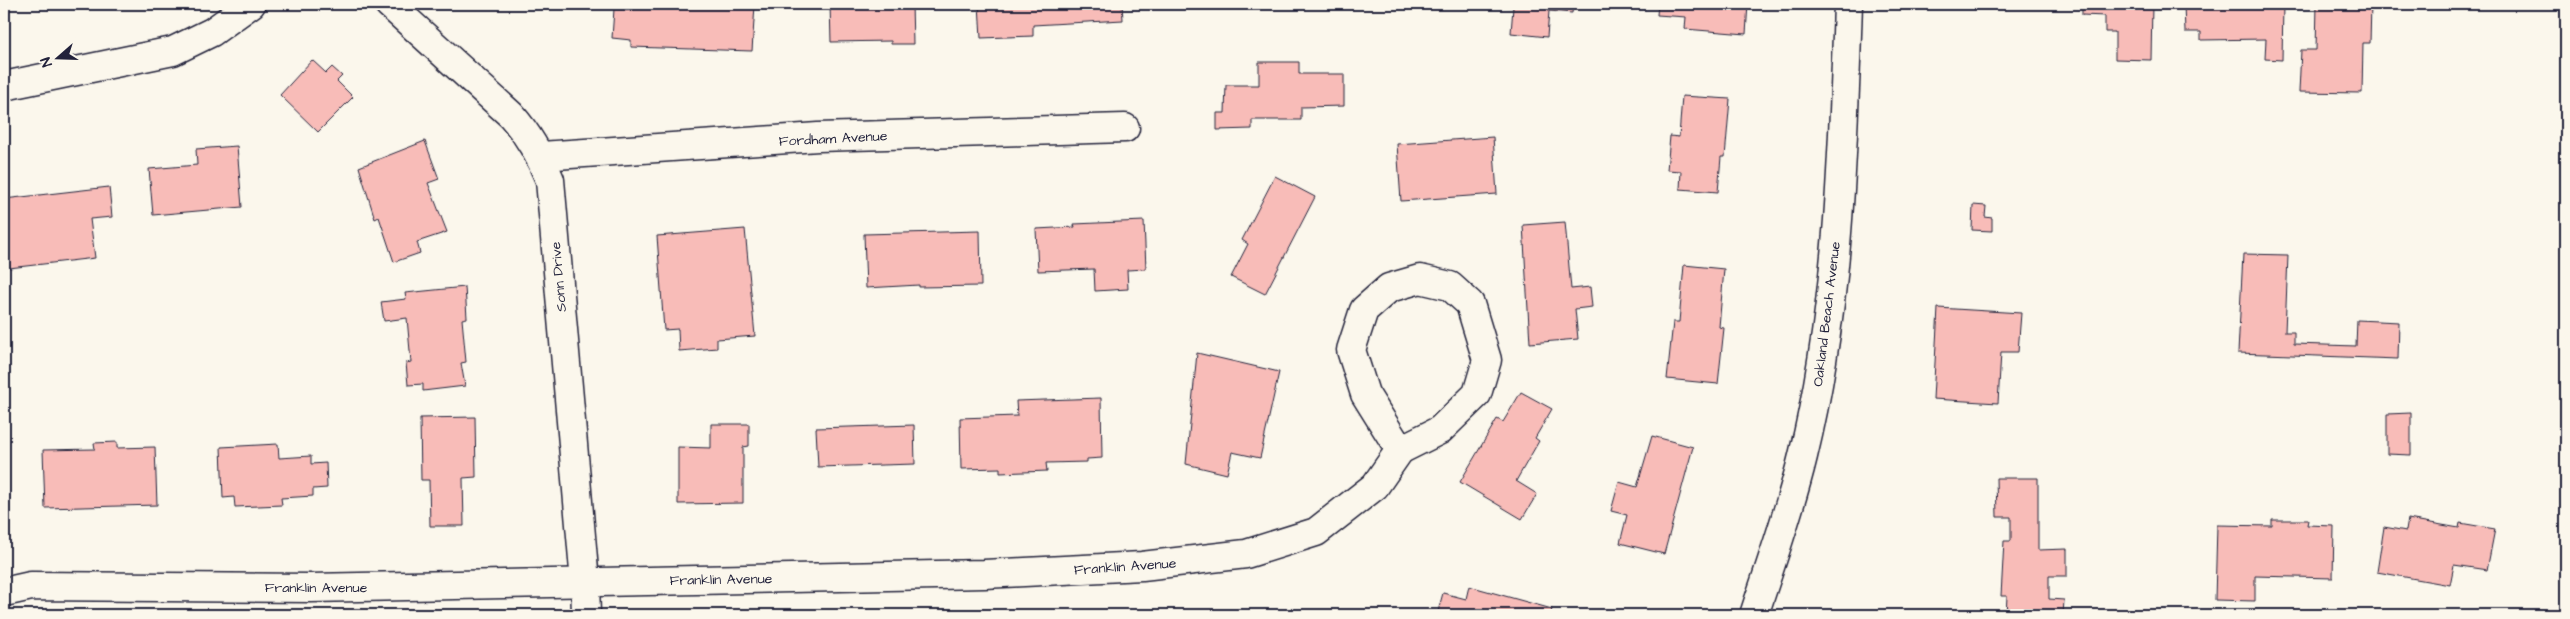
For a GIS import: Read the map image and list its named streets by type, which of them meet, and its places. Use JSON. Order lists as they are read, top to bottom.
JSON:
{
  "streets": {
    "street": [
      "Fordham Avenue",
      "Sonn Drive",
      "Oakland Beach Avenue",
      "Franklin Avenue"
    ]
  },
  "crossings": [
    ["Fordham Avenue", "Sonn Drive"],
    ["Sonn Drive", "Franklin Avenue"]
  ],
  "north": "left"
}
